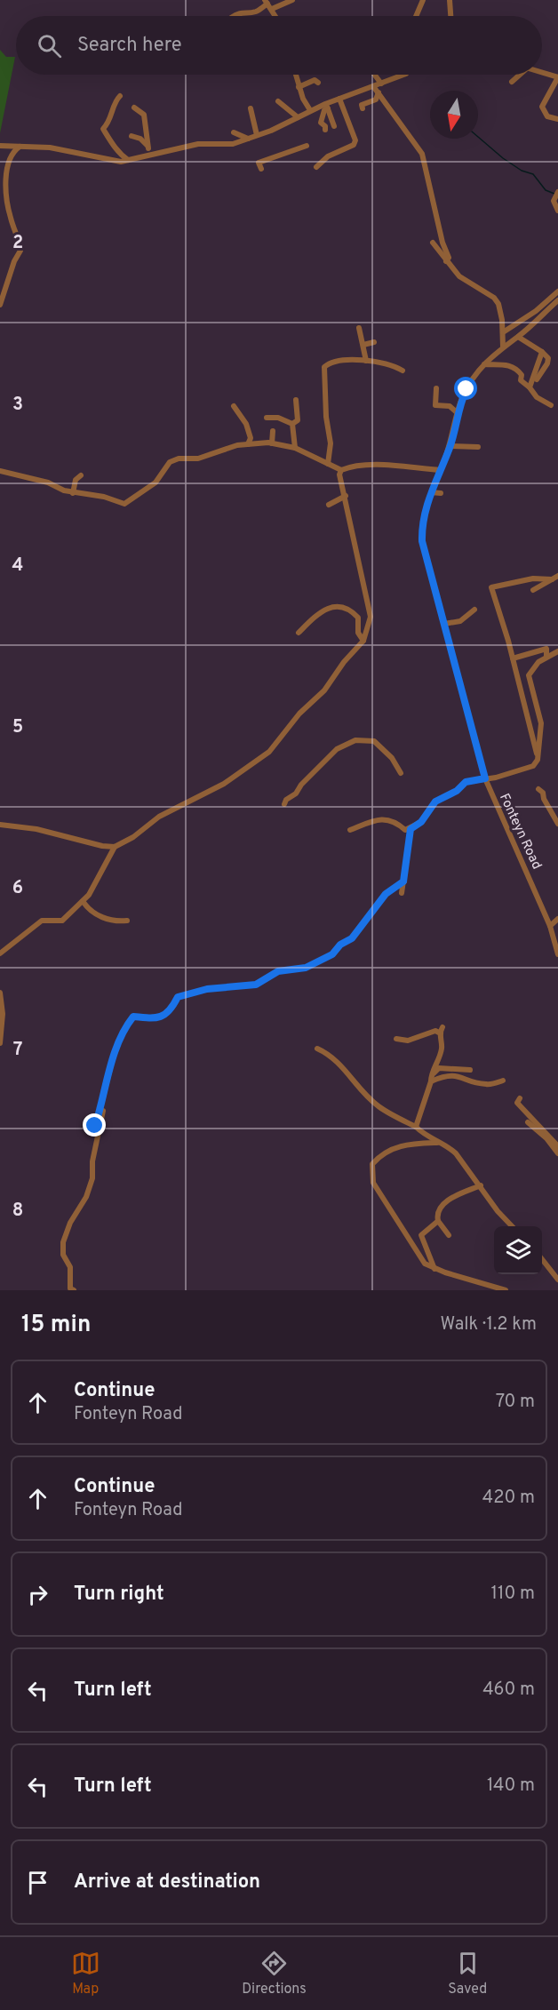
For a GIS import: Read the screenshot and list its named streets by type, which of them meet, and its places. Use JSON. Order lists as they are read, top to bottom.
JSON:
{
  "streets": {
    "street": ["Fonteyn Road"]
  },
  "north": "bottom",
  "page": {
    "search": "Search here",
    "heading": ["15 min", "Walk · 1.2 km"],
    "list": [
      ["Continue", "Fonteyn Road", "70 m"],
      ["Continue", "Fonteyn Road", "420 m"],
      ["Turn right", "110 m"],
      ["Turn left", "460 m"],
      ["Turn left", "140 m"],
      "Arrive at destination"
    ],
    "nav": ["Map", "Directions", "Saved"]
  },
  "grid": {
    "rows": [
      "2",
      "3",
      "4",
      "5",
      "6",
      "7",
      "8"
    ]
  }
}
